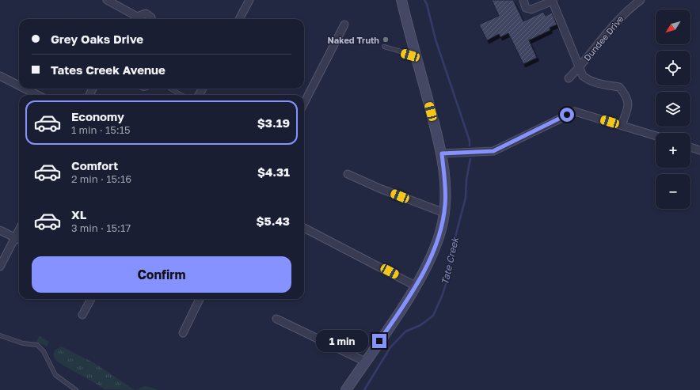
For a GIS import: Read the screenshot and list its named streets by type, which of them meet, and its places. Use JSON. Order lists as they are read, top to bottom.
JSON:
{
  "streets": {
    "street": ["Dundee Drive"]
  },
  "water": ["Tate Creek"],
  "places": ["Naked Truth"],
  "north": "bottom left",
  "page": {
    "map_buttons": ["+", "−"],
    "banner": ["Grey Oaks Drive", "Tates Creek Avenue"],
    "list": [
      {
        "name": "Economy",
        "note": "1 min · 15:15",
        "value": "$3.19"
      },
      {
        "name": "Comfort",
        "note": "2 min · 15:16",
        "value": "$4.31"
      },
      {
        "name": "XL",
        "note": "3 min · 15:17",
        "value": "$5.43"
      }
    ],
    "buttons": "Confirm",
    "bubble": "1 min"
  }
}
